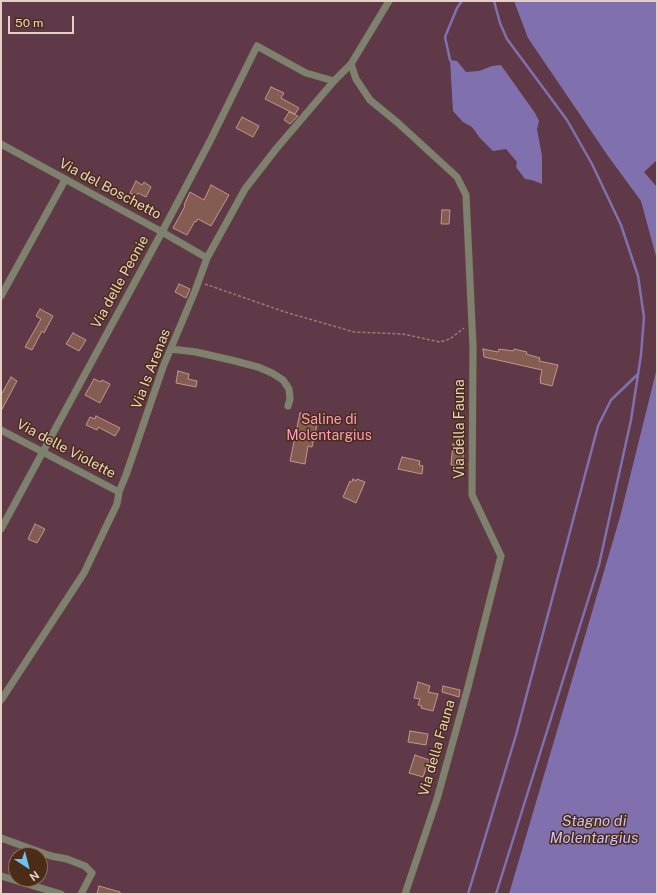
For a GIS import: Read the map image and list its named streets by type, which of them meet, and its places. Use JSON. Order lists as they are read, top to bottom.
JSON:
{
  "streets": {
    "street": [
      "Via del Boschetto",
      "Via delle Peonie",
      "Via Is Arenas",
      "Via della Fauna",
      "Via delle Violette"
    ]
  },
  "crossings": [
    ["Via del Boschetto", "Via delle Peonie"],
    ["Via del Boschetto", "Via Is Arenas"],
    ["Via delle Peonie", "Via Is Arenas"],
    ["Via delle Peonie", "Via delle Violette"],
    ["Via Is Arenas", "Via della Fauna"],
    ["Via Is Arenas", "Via delle Violette"]
  ],
  "water": ["Stagno di Molentargius"],
  "parks": ["Saline di Molentargius"],
  "scale_bar": "50 m",
  "north": "bottom right"
}
